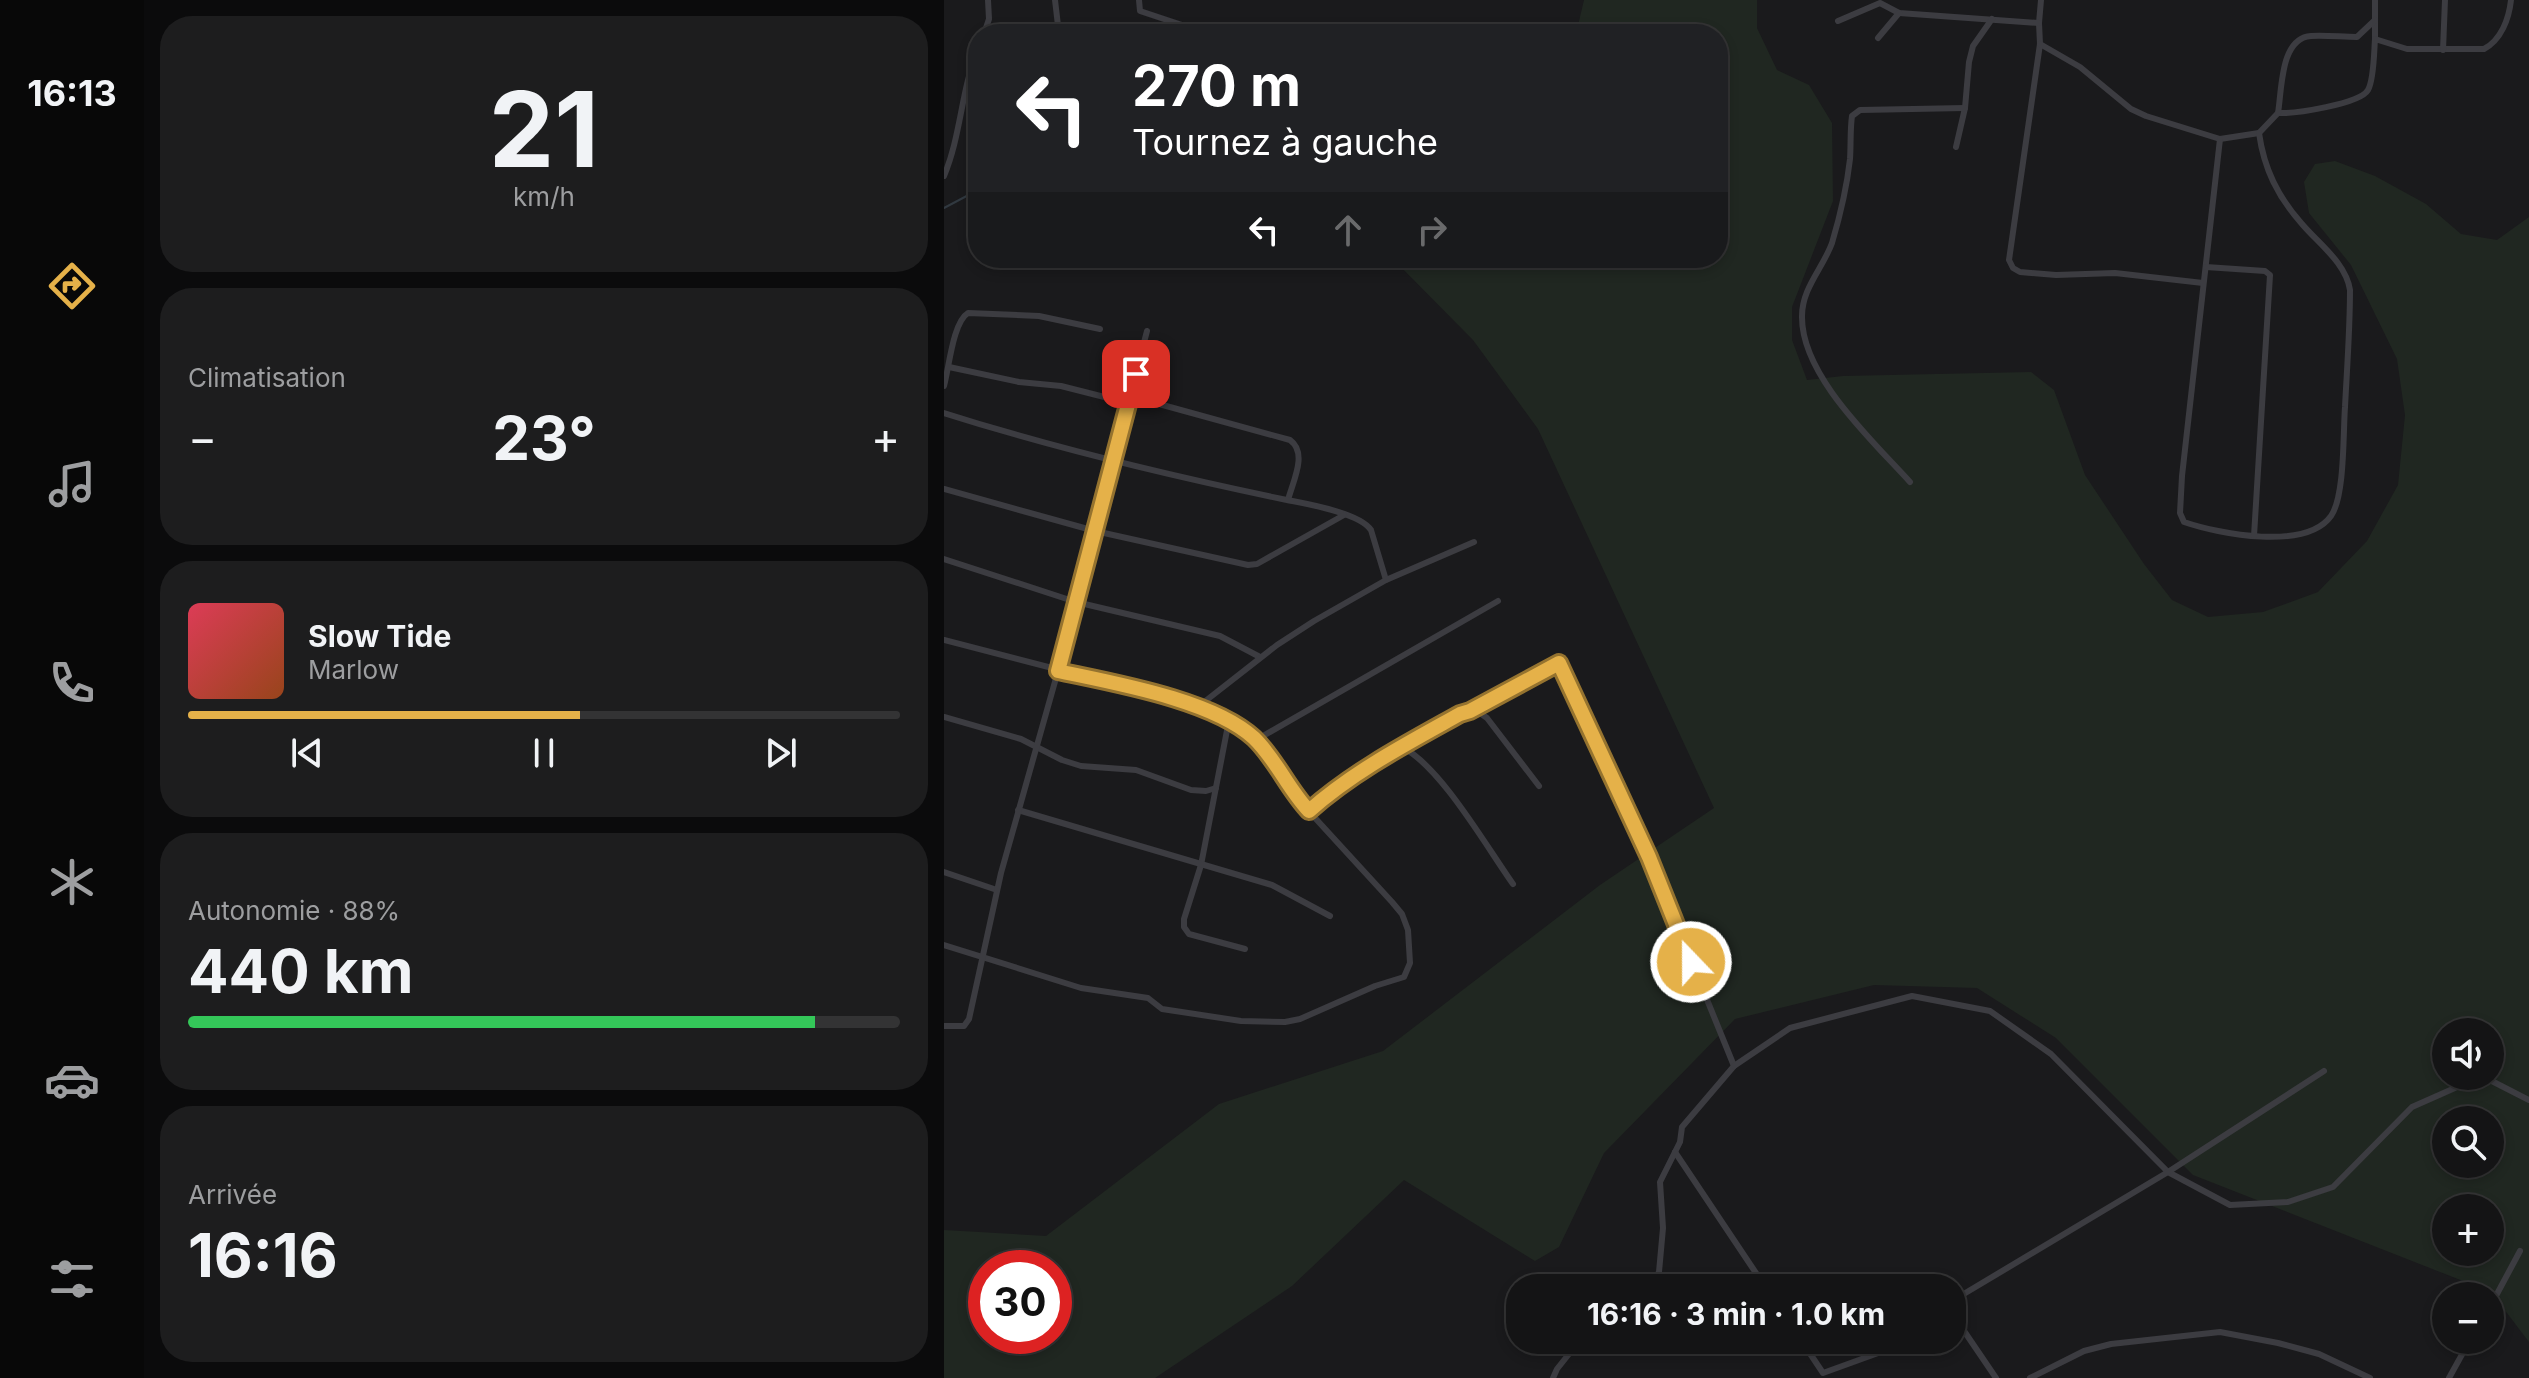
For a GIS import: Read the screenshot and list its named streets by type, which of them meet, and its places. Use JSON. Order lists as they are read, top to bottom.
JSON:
{
  "page": {
    "tabs": "16:13",
    "tile": [
      ["21", "km/h"],
      "Climatisation",
      ["Autonomie · 88%", "440 km"],
      ["Arrivée", "16:16"]
    ],
    "turn": ["270 m", "Tournez à gauche"],
    "heat": ["−", "23°", "+"],
    "song": ["Slow Tide", "Marlow"],
    "map_buttons": ["+", "−"],
    "limit": "30",
    "trip": "16:16 · 3 min · 1.0 km"
  }
}
